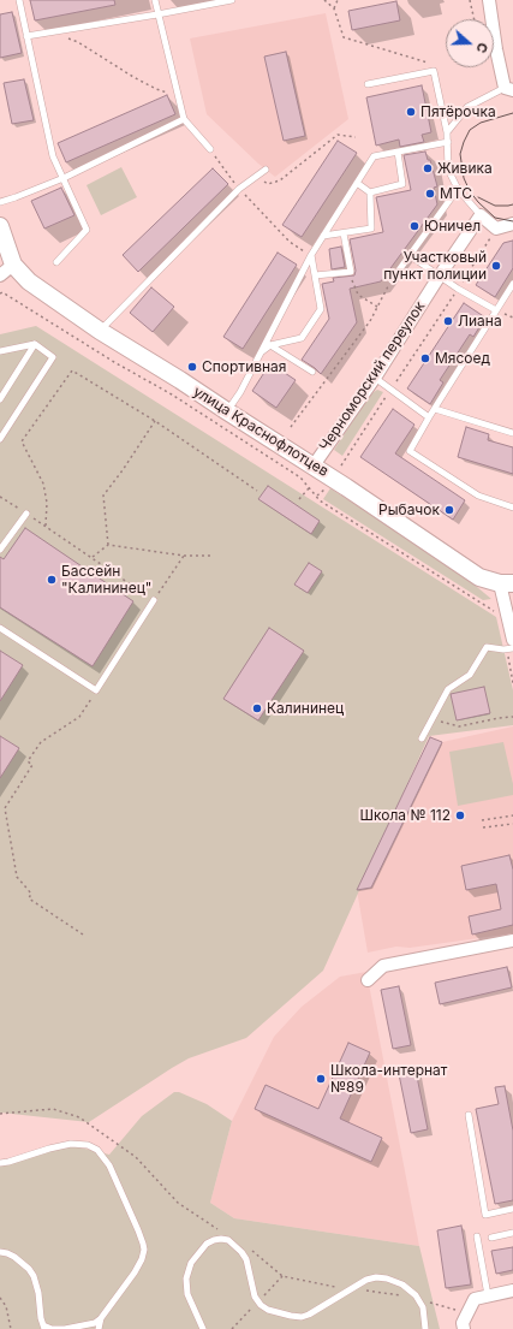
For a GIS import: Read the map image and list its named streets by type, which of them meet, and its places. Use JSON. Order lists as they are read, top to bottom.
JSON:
{
  "streets": {
    "main road": ["улица Краснофлотцев"],
    "street": ["Черноморский переулок"]
  },
  "crossings": [
    ["Черноморский переулок", "улица Краснофлотцев"]
  ],
  "places": [
    "Пятёрочка",
    "Живика",
    "МТС",
    "Юничел",
    "Участковый пункт полиции",
    "Лиана",
    "Мясоед",
    "Спортивная",
    "Рыбачок",
    "Бассейн \"Калининец\"",
    "Калининец",
    "Школа № 112",
    "Школа-интернат №89"
  ],
  "north": "right"
}
